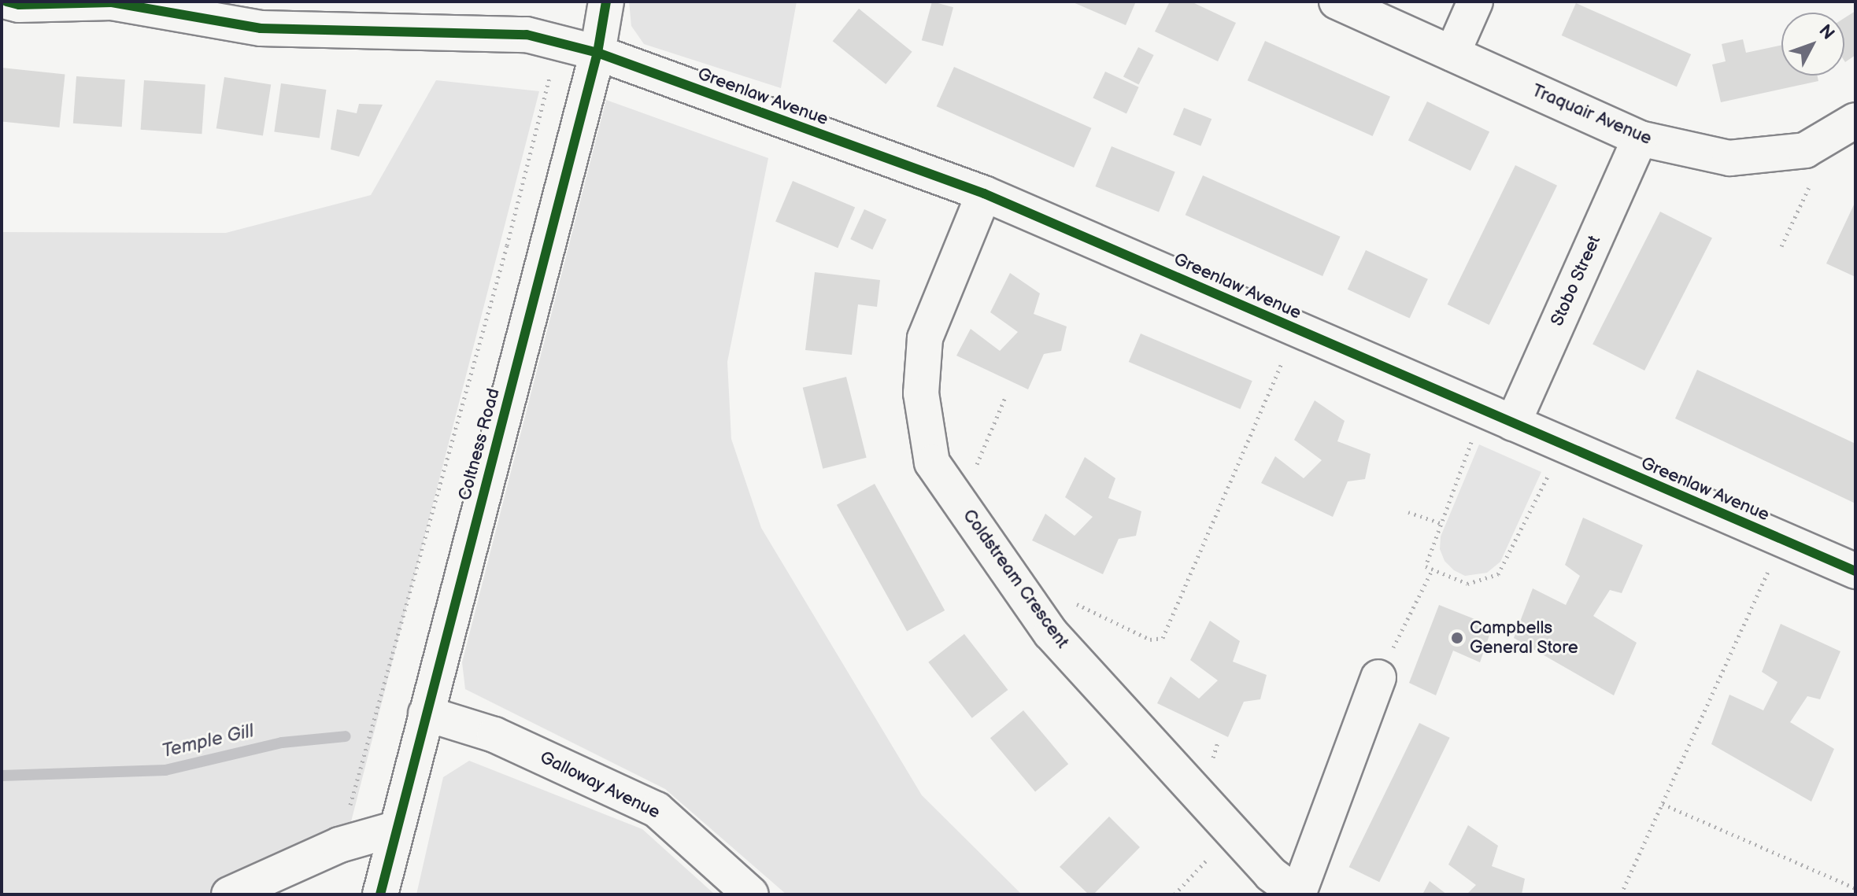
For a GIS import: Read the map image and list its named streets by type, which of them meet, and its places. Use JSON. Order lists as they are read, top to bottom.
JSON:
{
  "streets": {
    "street": [
      "Greenlaw Avenue",
      "Traquair Avenue",
      "Stobo Street",
      "Coltness Road",
      "Coldstream Crescent",
      "Galloway Avenue"
    ]
  },
  "crossings": [
    ["Greenlaw Avenue", "Stobo Street"],
    ["Greenlaw Avenue", "Coltness Road"],
    ["Greenlaw Avenue", "Coldstream Crescent"],
    ["Traquair Avenue", "Stobo Street"],
    ["Coltness Road", "Galloway Avenue"]
  ],
  "water": ["Temple Gill"],
  "places": ["Campbells General Store"],
  "north": "top right"
}
